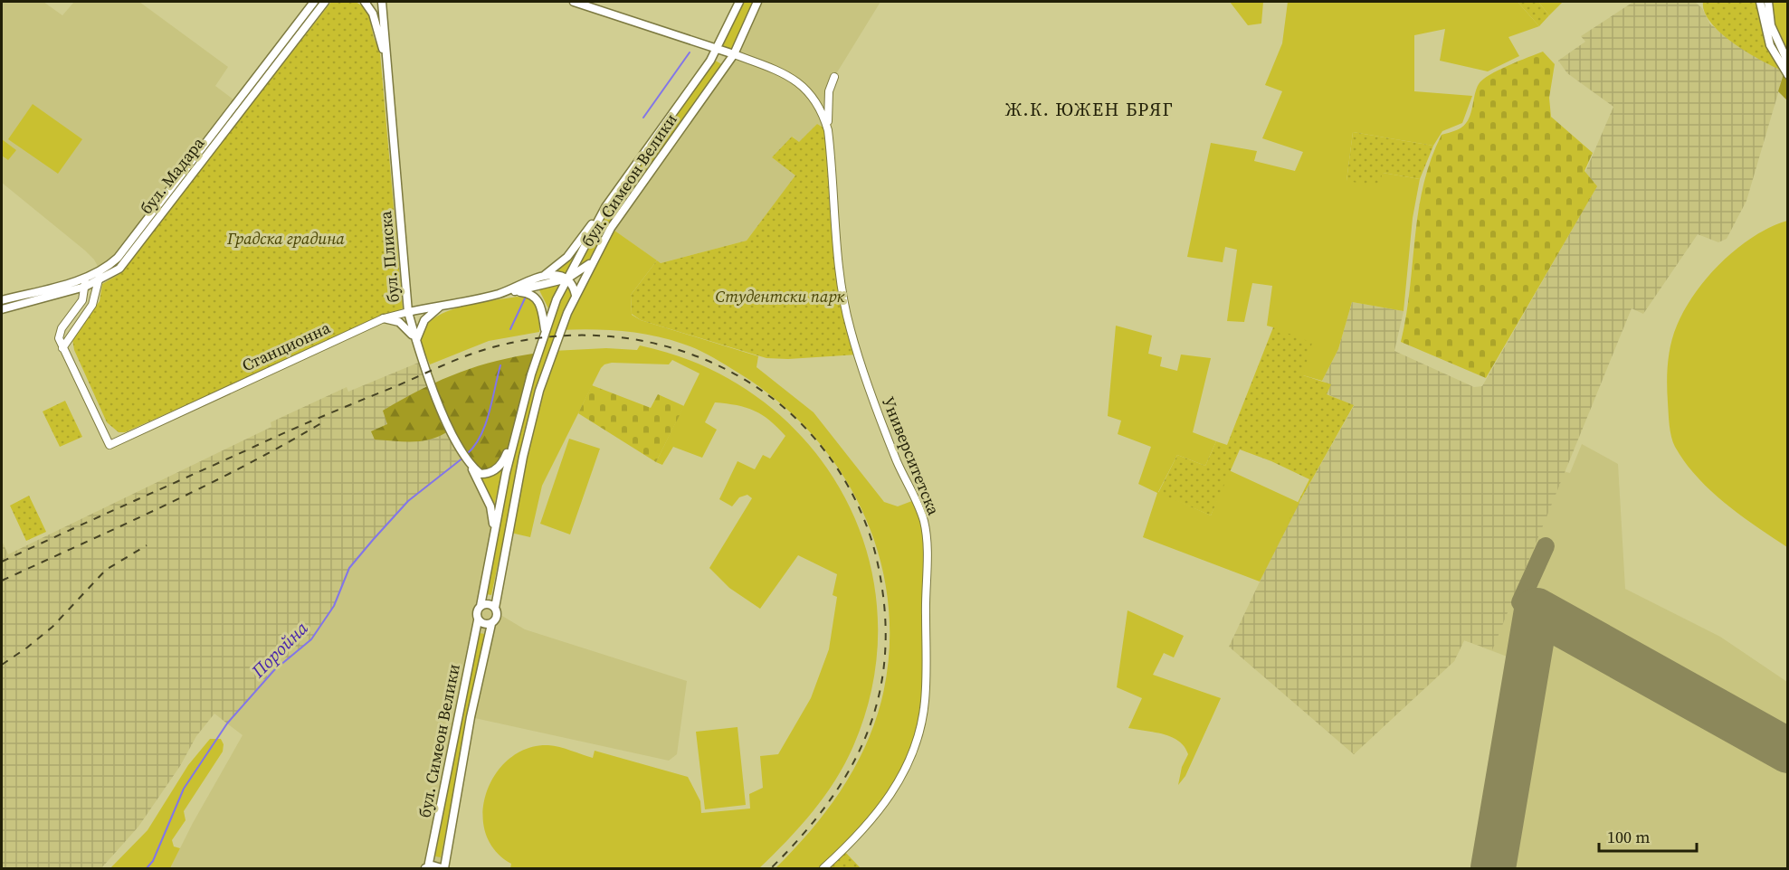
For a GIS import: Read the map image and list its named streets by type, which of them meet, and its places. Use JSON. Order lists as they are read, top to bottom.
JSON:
{
  "streets": {
    "main road": [
      "бул. Мадара",
      "бул. Симеон Велики",
      "бул. Плиска",
      "Станционна"
    ],
    "street": ["Университетска"]
  },
  "crossings": [
    ["бул. Симеон Велики", "Университетска"],
    ["бул. Плиска", "Станционна"]
  ],
  "districts": ["Ж.К. ЮЖЕН БРЯГ"],
  "water": ["Поройна"],
  "parks": ["Градска градина", "Студентски парк"],
  "scale_bar": "100 m"
}
